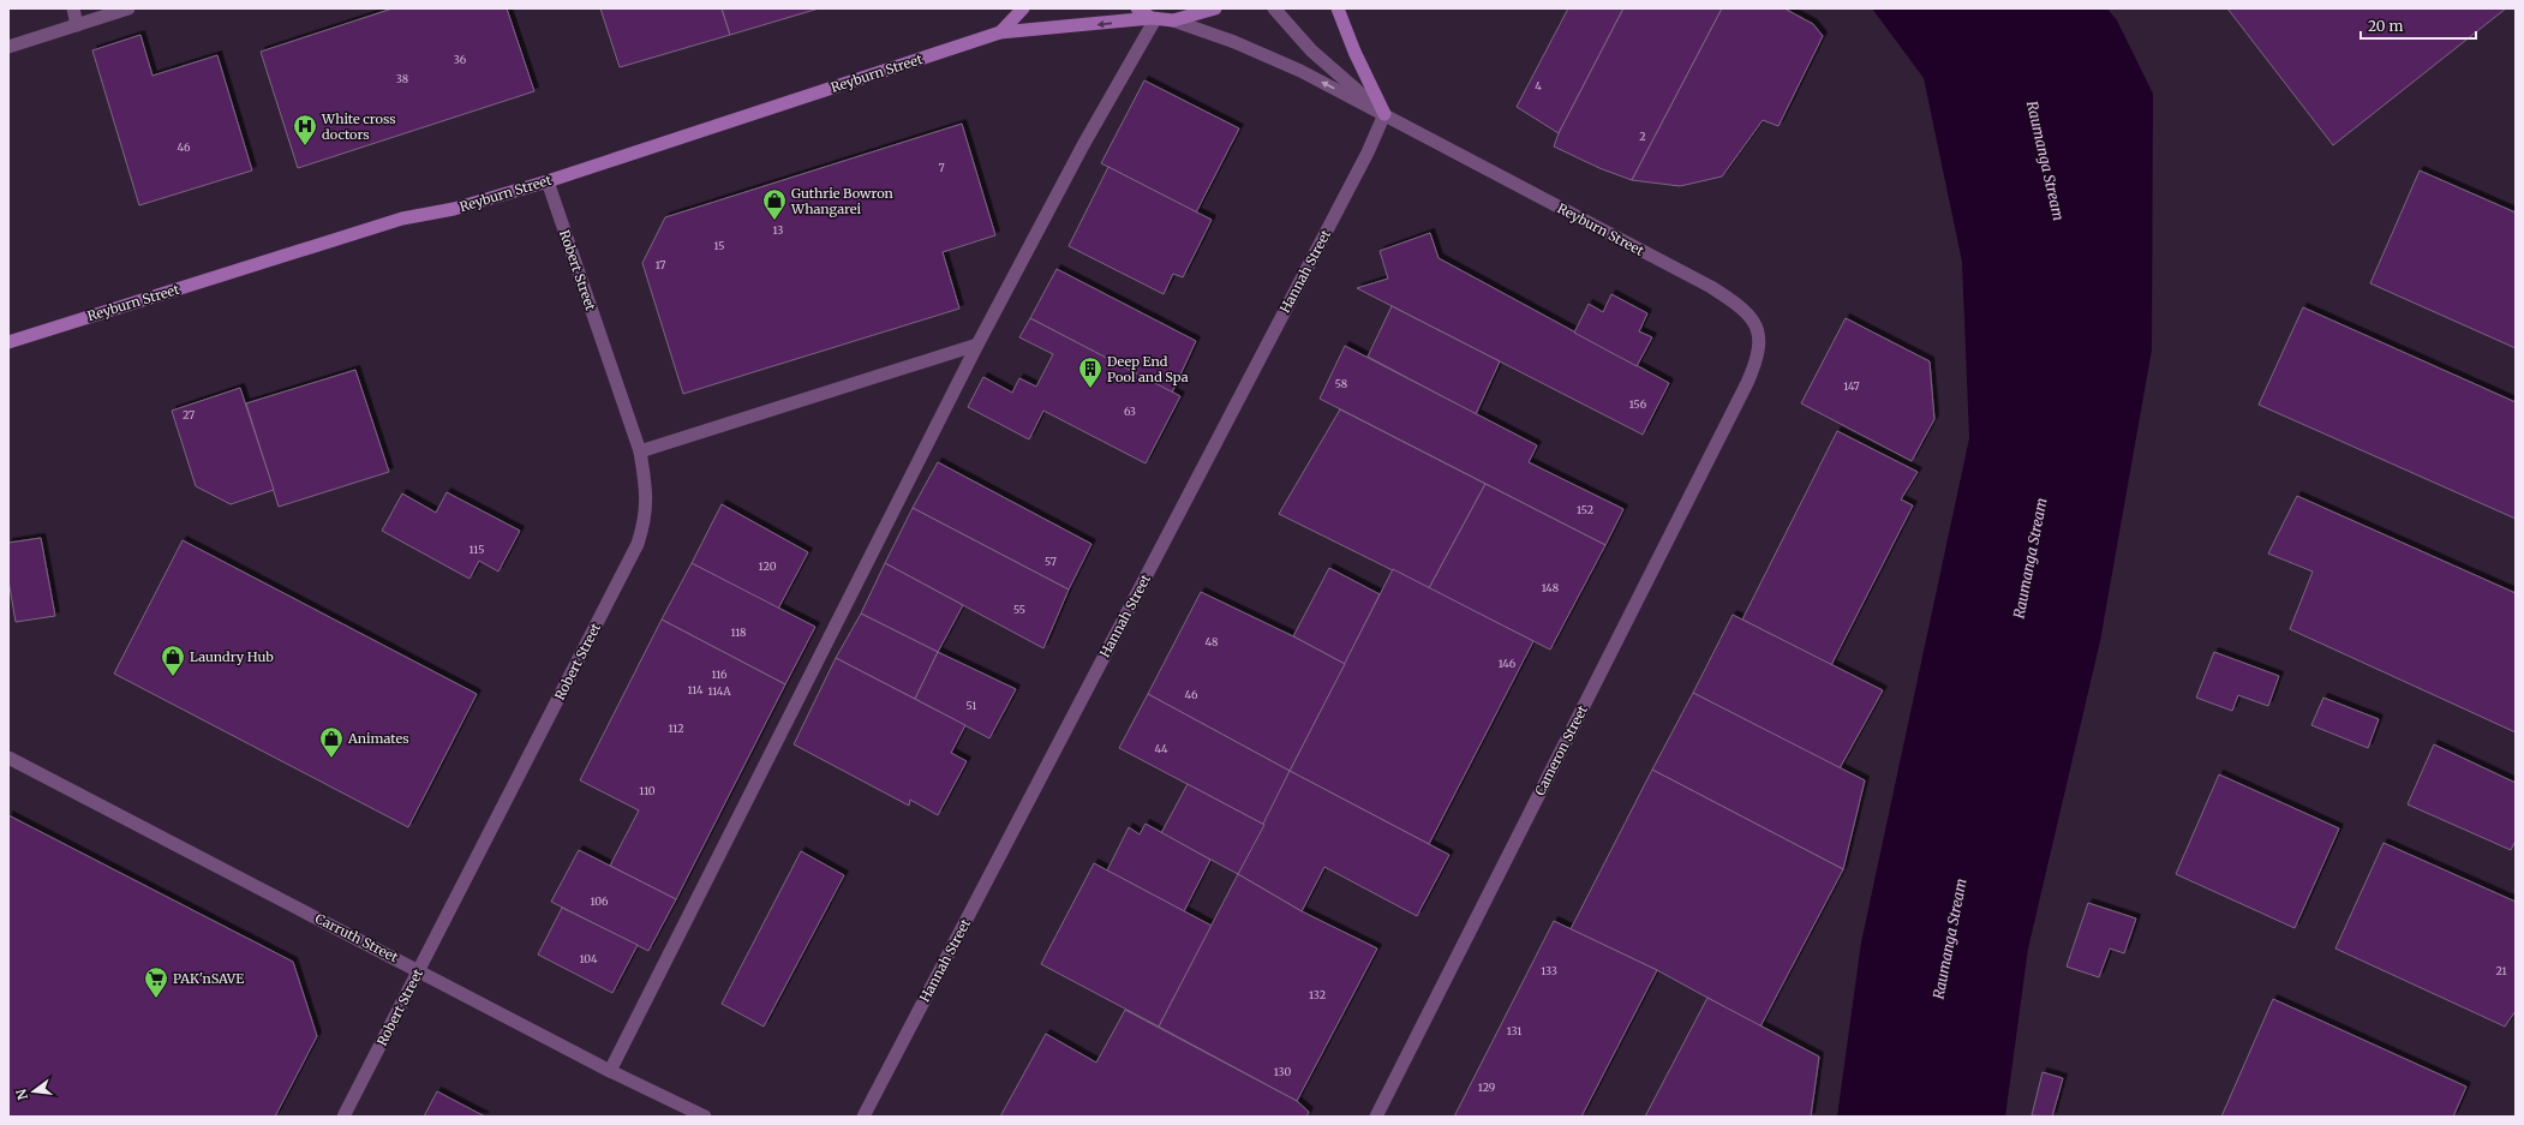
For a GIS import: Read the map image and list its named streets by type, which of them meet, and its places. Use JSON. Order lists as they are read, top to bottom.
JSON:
{
  "streets": {
    "main road": ["Reyburn Street"],
    "street": [
      "Robert Street",
      "Hannah Street",
      "Cameron Street",
      "Carruth Street"
    ]
  },
  "crossings": [
    ["Reyburn Street", "Robert Street"],
    ["Reyburn Street", "Hannah Street"],
    ["Reyburn Street", "Cameron Street"],
    ["Robert Street", "Carruth Street"]
  ],
  "water": ["Raumanga Stream"],
  "places": {
    "hospital": ["White cross doctors"],
    "shop": ["Guthrie Bowron Whangarei", "Laundry Hub", "Animates"],
    "building": ["Deep End Pool and Spa"],
    "supermarket": ["PAK'nSAVE"]
  },
  "house_numbers": [
    "36",
    "38",
    "4",
    "2",
    "46",
    "7",
    "13",
    "15",
    "17",
    "58",
    "147",
    "156",
    "63",
    "27",
    "152",
    "115",
    "57",
    "120",
    "148",
    "55",
    "118",
    "48",
    "146",
    "116",
    "114",
    "114A",
    "46",
    "51",
    "112",
    "44",
    "110",
    "106",
    "104",
    "133",
    "21",
    "132",
    "131",
    "130",
    "129"
  ],
  "scale_bar": "20 m",
  "north": "left"
}
